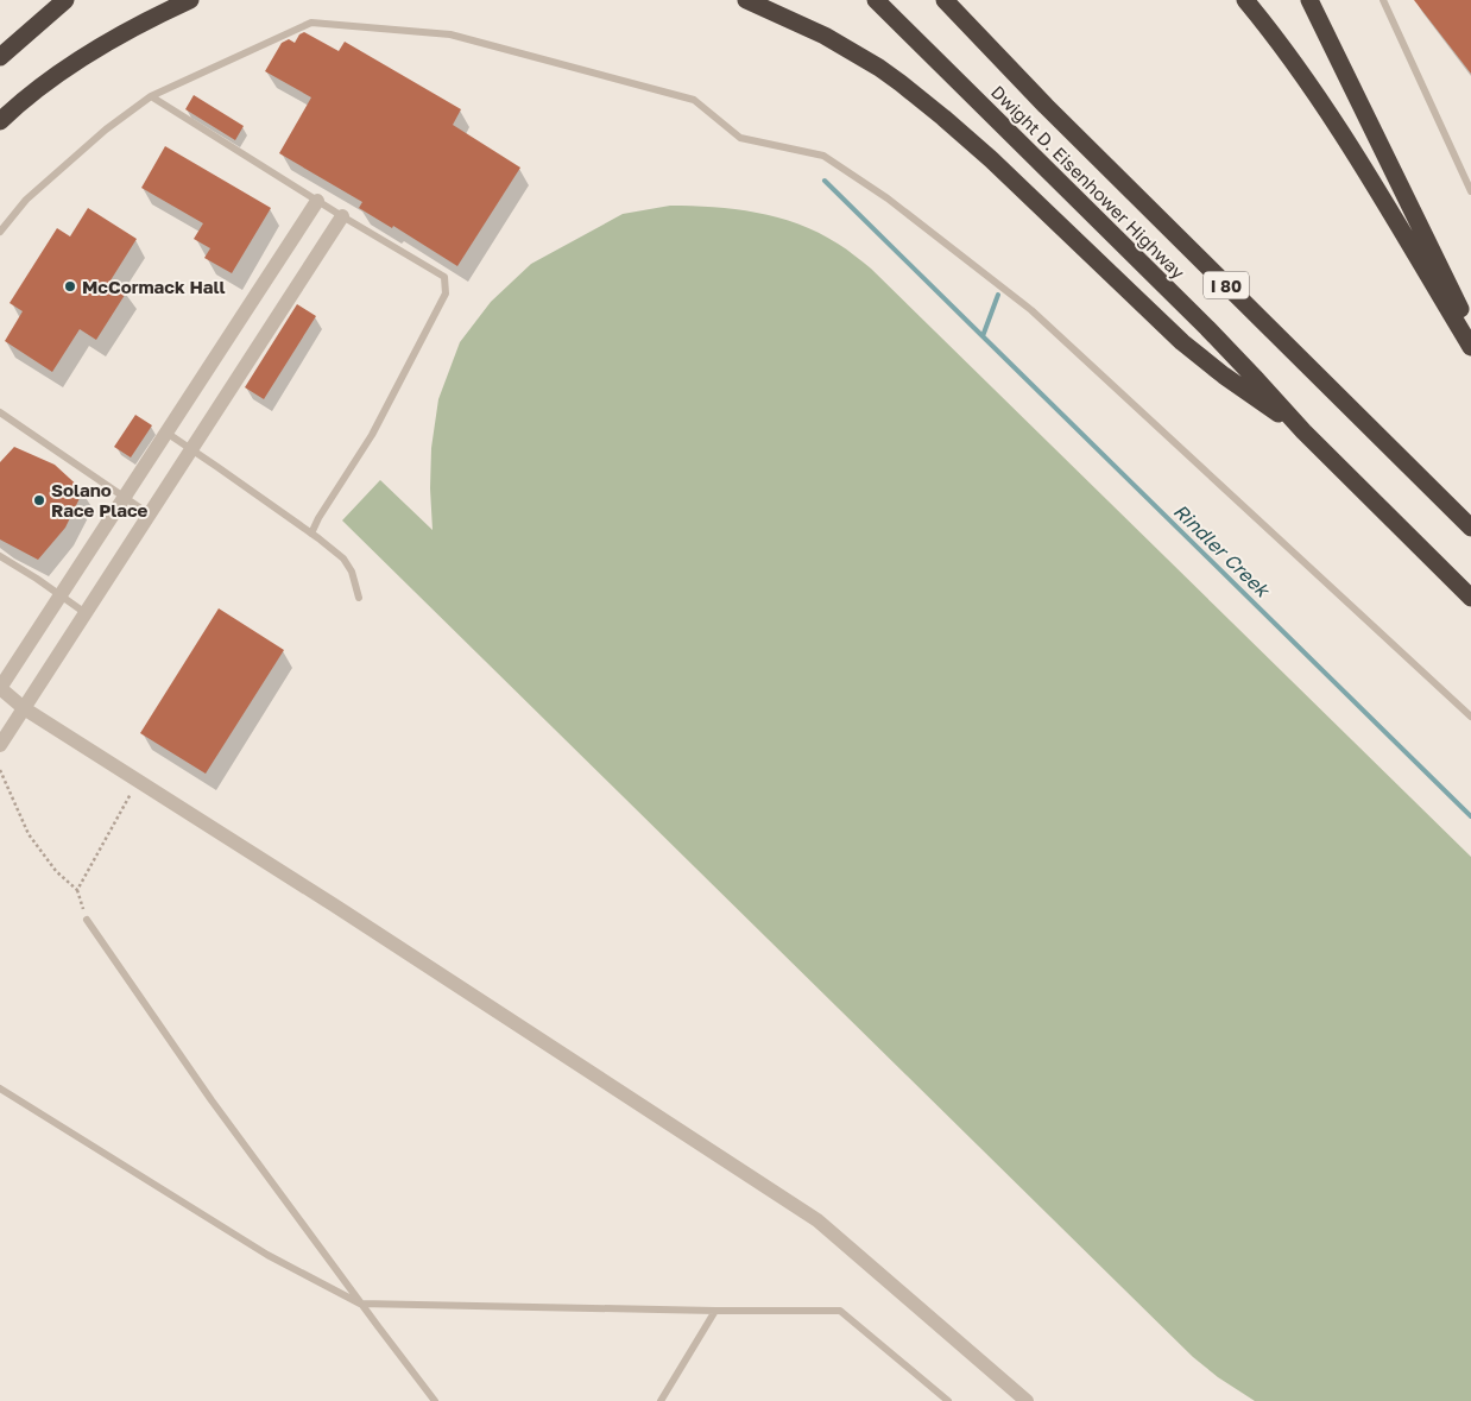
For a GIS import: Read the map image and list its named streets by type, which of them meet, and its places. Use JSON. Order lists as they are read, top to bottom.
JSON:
{
  "streets": {
    "highway": ["Dwight D. Eisenhower Highway", "I 80"]
  },
  "water": ["Rindler Creek"],
  "places": ["McCormack Hall", "Solano Race Place"]
}
